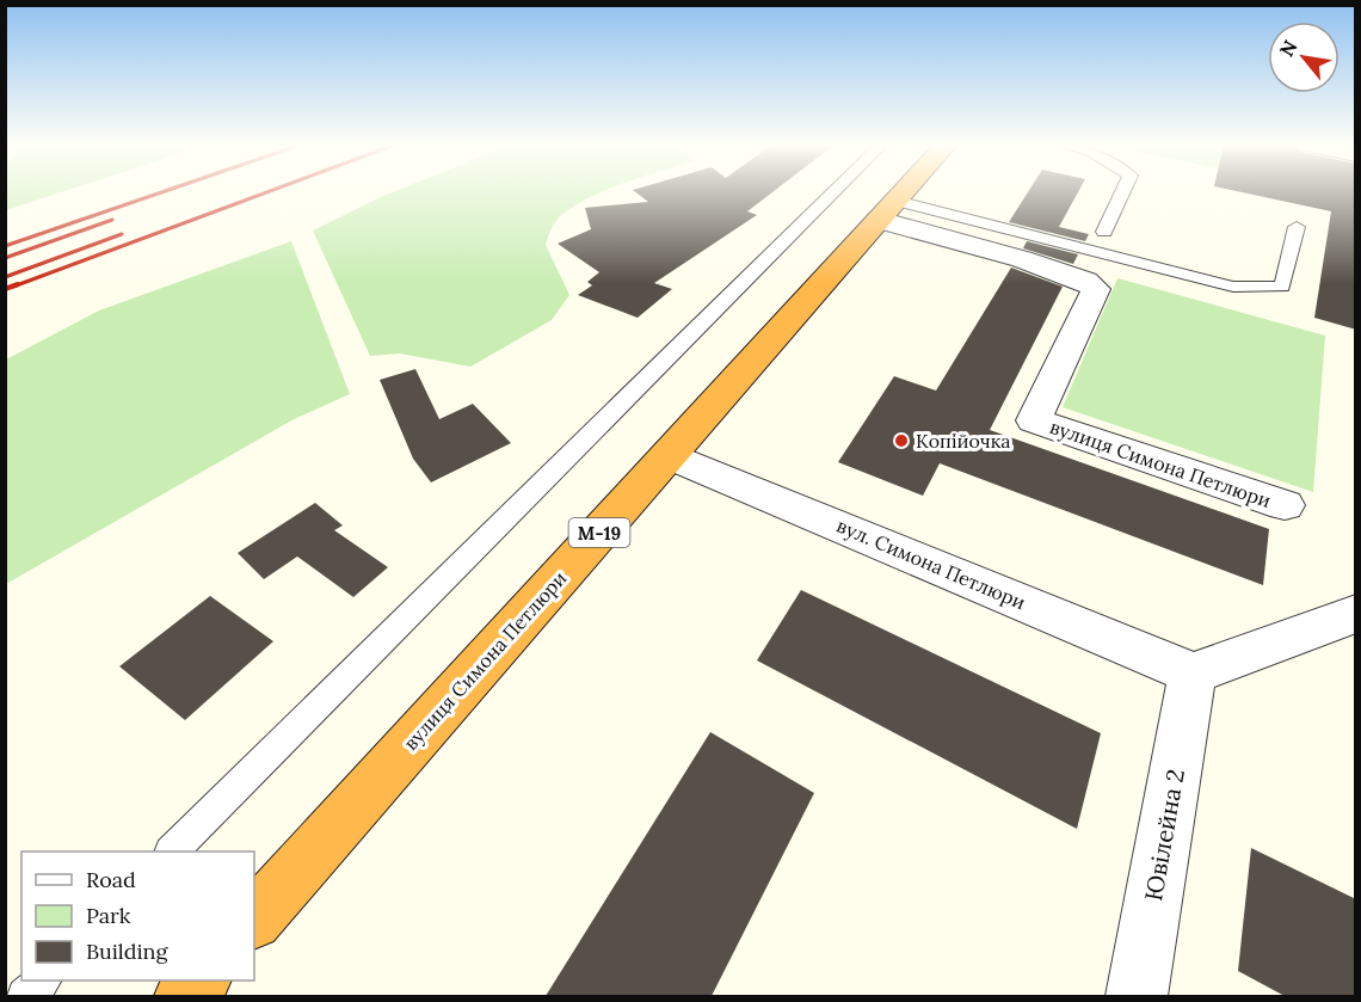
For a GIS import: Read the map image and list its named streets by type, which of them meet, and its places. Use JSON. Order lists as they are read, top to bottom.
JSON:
{
  "streets": {
    "highway": ["вулиця Симона Петлюри", "М-19"],
    "street": ["вул. Симона Петлюри", "Ювілейна 2"]
  },
  "crossings": [
    ["вулиця Симона Петлюри", "вул. Симона Петлюри"],
    ["вул. Симона Петлюри", "Ювілейна 2"]
  ],
  "places": ["Копійочка"],
  "legend": ["Road", "Park", "Building"],
  "north": "top left"
}
